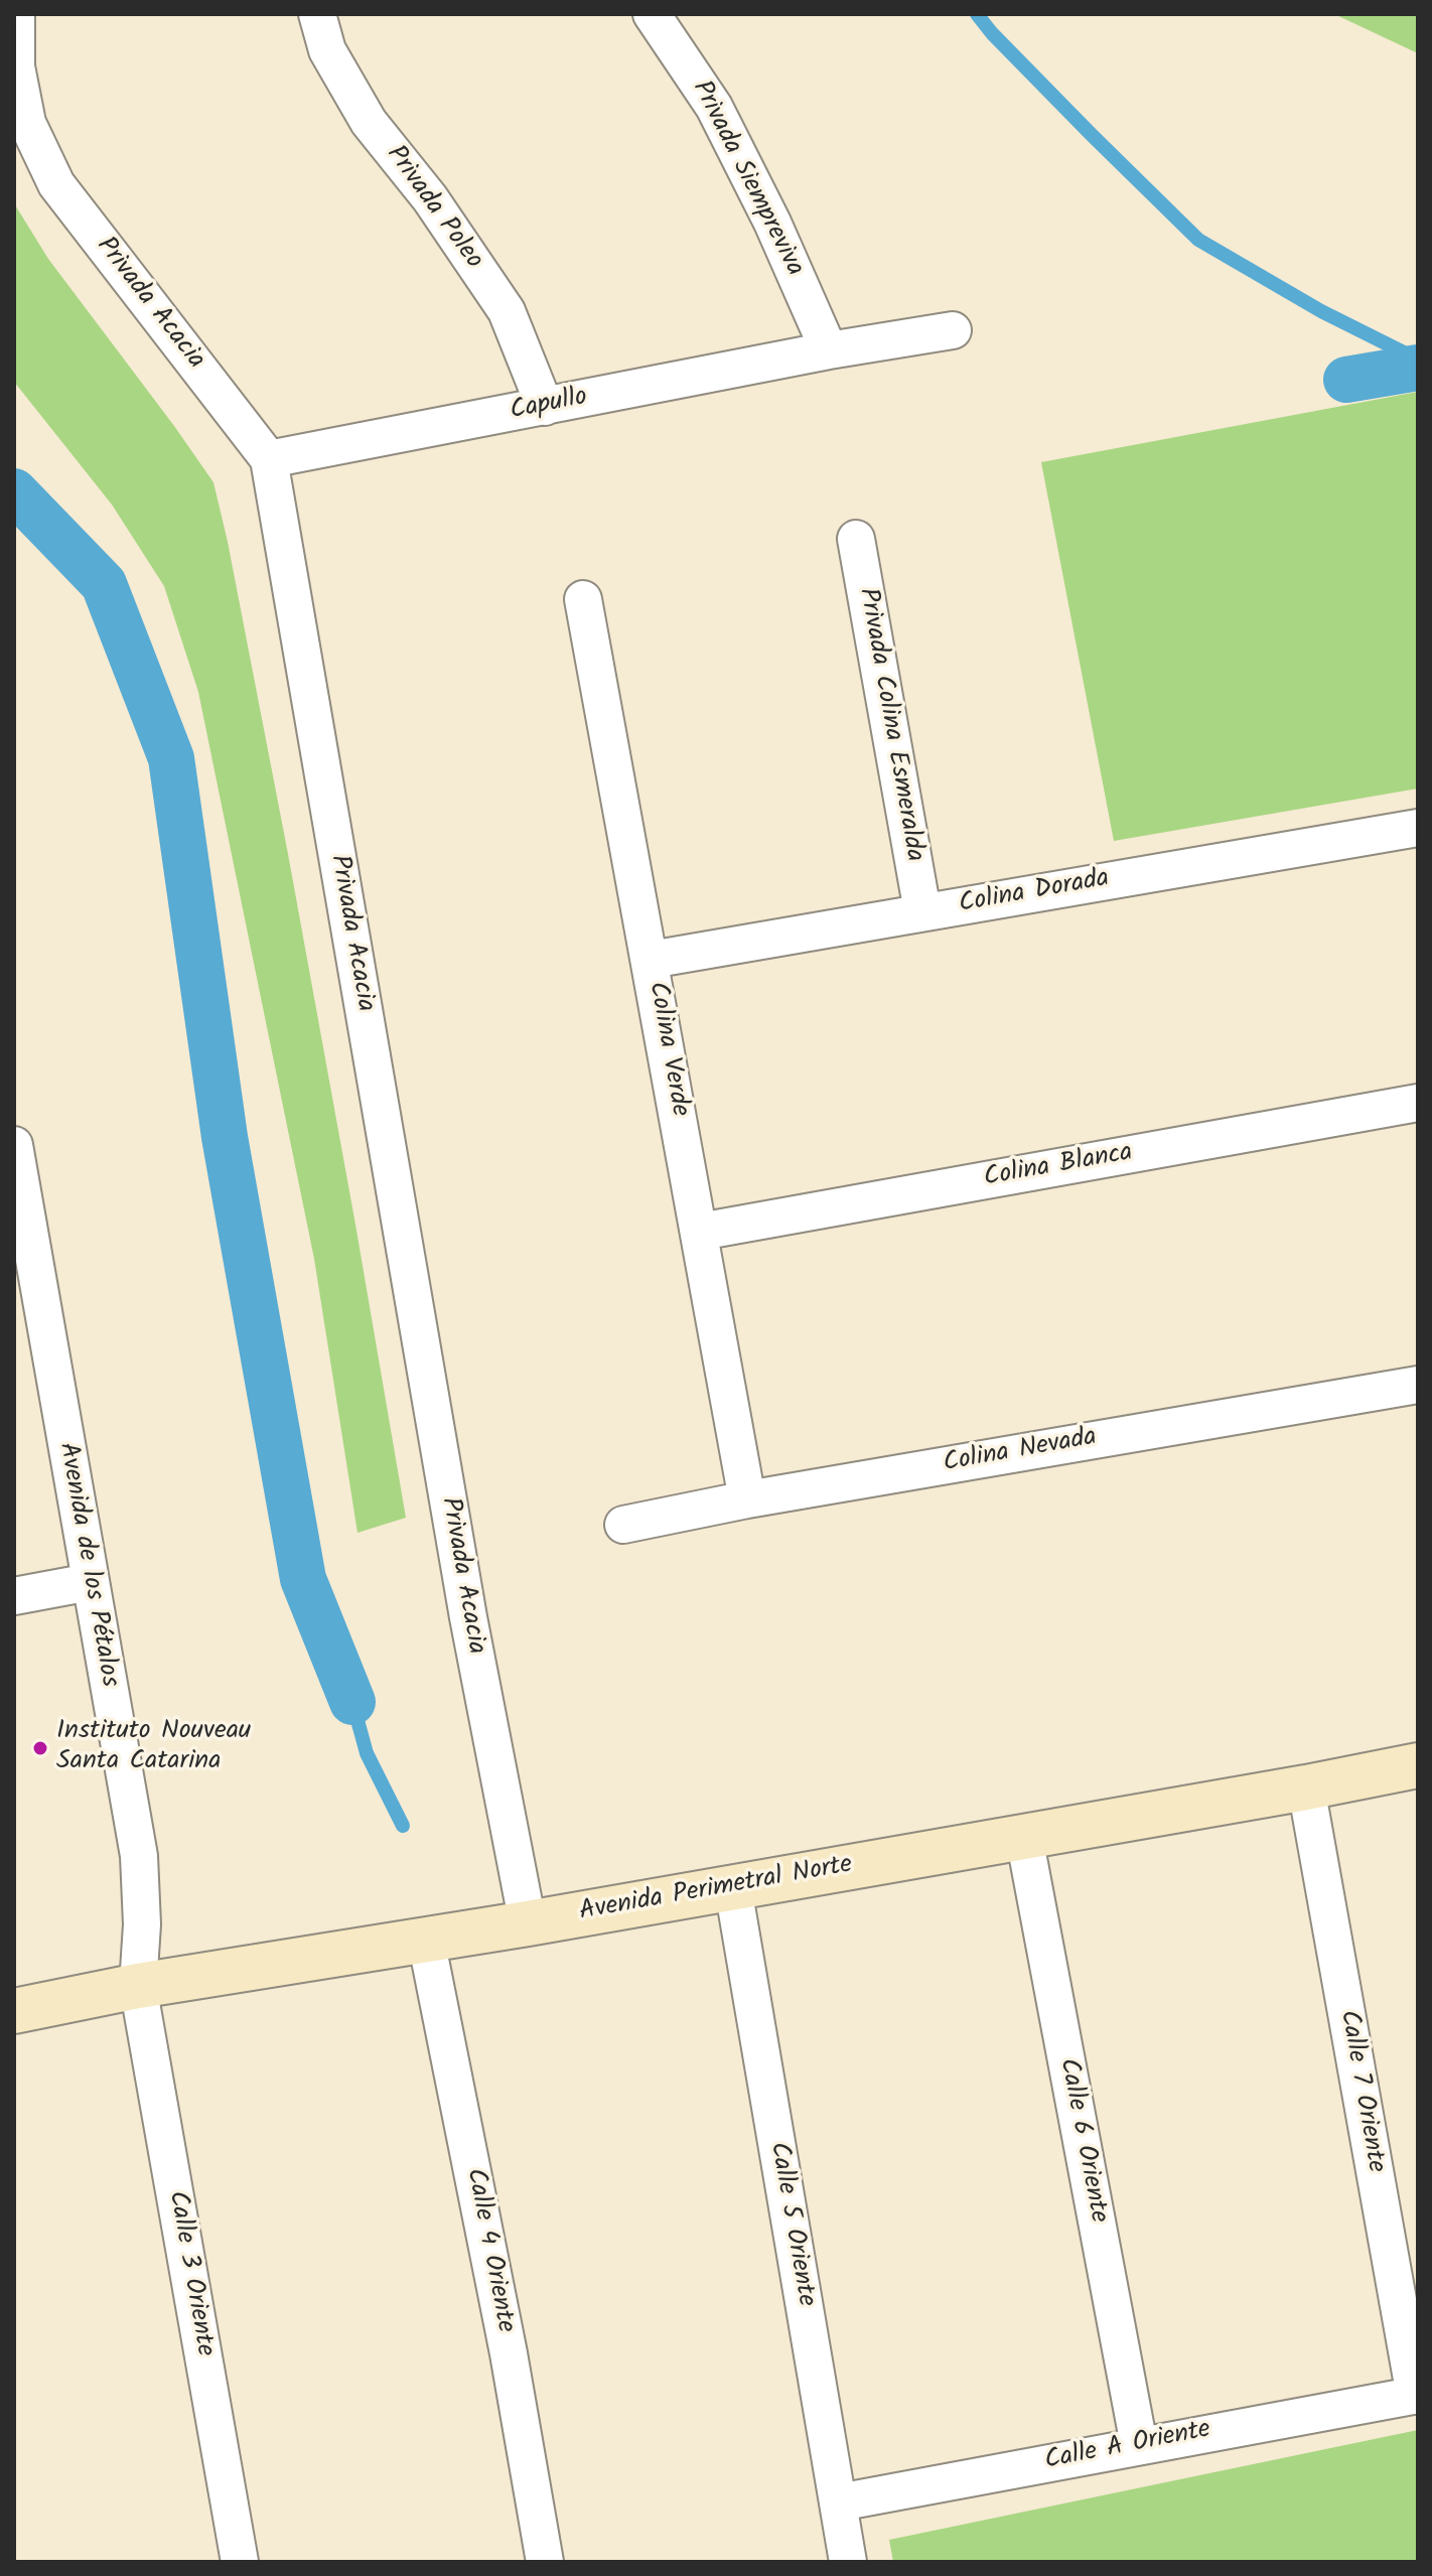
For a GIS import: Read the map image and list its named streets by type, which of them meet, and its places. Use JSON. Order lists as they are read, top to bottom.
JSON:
{
  "streets": {
    "street": [
      "Privada Siempreviva",
      "Privada Poleo",
      "Privada Acacia",
      "Capullo",
      "Privada Colina Esmeralda",
      "Colina Dorada",
      "Colina Verde",
      "Colina Blanca",
      "Colina Nevada",
      "Avenida de los Pétalos",
      "Avenida Perimetral Norte",
      "Calle 7 Oriente",
      "Calle 6 Oriente",
      "Calle 5 Oriente",
      "Calle 4 Oriente",
      "Calle 3 Oriente",
      "Calle A Oriente"
    ]
  },
  "crossings": [
    ["Privada Siempreviva", "Capullo"],
    ["Privada Poleo", "Capullo"],
    ["Privada Acacia", "Capullo"],
    ["Privada Acacia", "Avenida Perimetral Norte"],
    ["Privada Colina Esmeralda", "Colina Dorada"],
    ["Colina Dorada", "Colina Verde"],
    ["Colina Verde", "Colina Blanca"],
    ["Colina Verde", "Colina Nevada"],
    ["Avenida de los Pétalos", "Avenida Perimetral Norte"],
    ["Avenida de los Pétalos", "Calle 3 Oriente"],
    ["Avenida Perimetral Norte", "Calle 7 Oriente"],
    ["Avenida Perimetral Norte", "Calle 6 Oriente"],
    ["Avenida Perimetral Norte", "Calle 5 Oriente"],
    ["Avenida Perimetral Norte", "Calle 4 Oriente"],
    ["Avenida Perimetral Norte", "Calle 3 Oriente"],
    ["Calle 7 Oriente", "Calle A Oriente"],
    ["Calle 6 Oriente", "Calle A Oriente"],
    ["Calle 5 Oriente", "Calle A Oriente"]
  ],
  "places": ["Instituto Nouveau Santa Catarina"]
}
